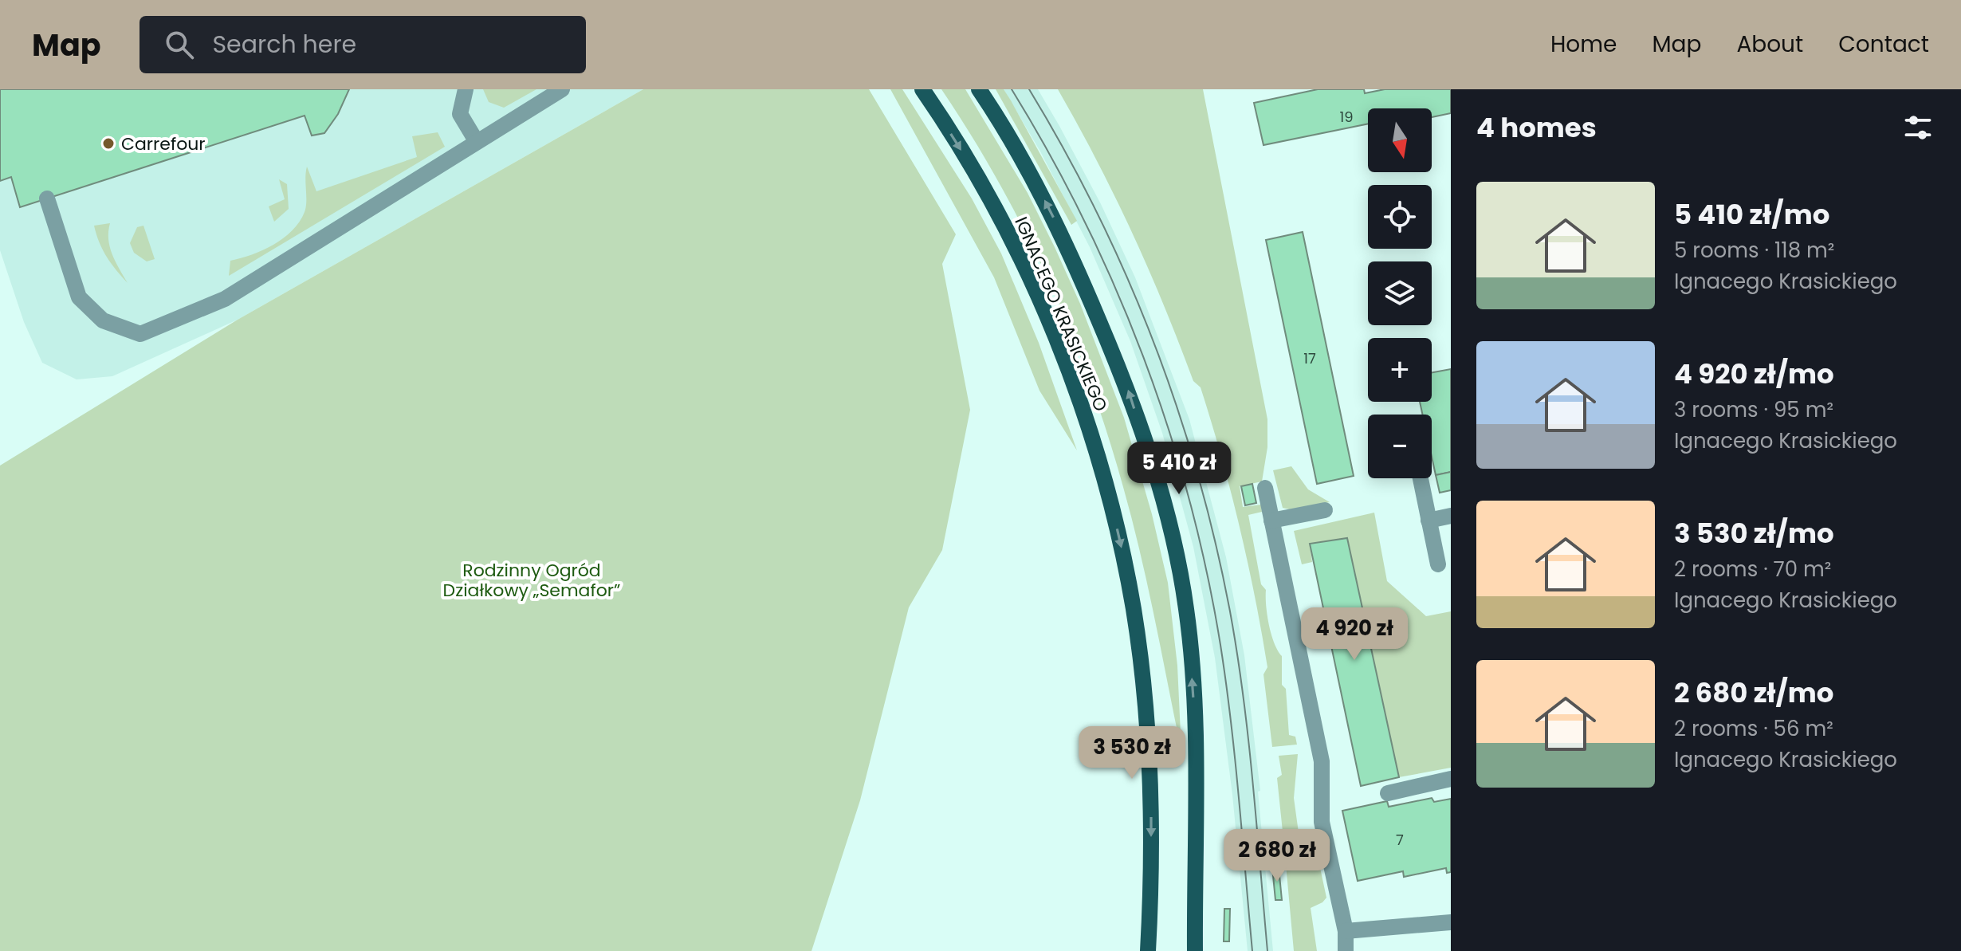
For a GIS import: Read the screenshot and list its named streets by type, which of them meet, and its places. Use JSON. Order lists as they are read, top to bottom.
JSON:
{
  "streets": {
    "main road": ["IGNACEGO KRASICKIEGO"]
  },
  "parks": ["Rodzinny Ogród Działkowy „Semafor”"],
  "places": ["Carrefour"],
  "house_numbers": ["19", "17", "7"],
  "north": "bottom",
  "page": {
    "header": "Map",
    "search": "Search here",
    "nav": [
      "Home",
      "Map",
      "About",
      "Contact"
    ],
    "heading": "4 homes",
    "map_buttons": ["+", "−"],
    "list": [
      {
        "name": "5 410 zł/mo",
        "note": "5 rooms · 118 m² · Ignacego Krasickiego"
      },
      {
        "name": "4 920 zł/mo",
        "note": "3 rooms · 95 m² · Ignacego Krasickiego"
      },
      {
        "name": "3 530 zł/mo",
        "note": "2 rooms · 70 m² · Ignacego Krasickiego"
      },
      {
        "name": "2 680 zł/mo",
        "note": "2 rooms · 56 m² · Ignacego Krasickiego"
      }
    ],
    "price": [
      "5 410 zł",
      "4 920 zł",
      "3 530 zł",
      "2 680 zł"
    ]
  }
}
